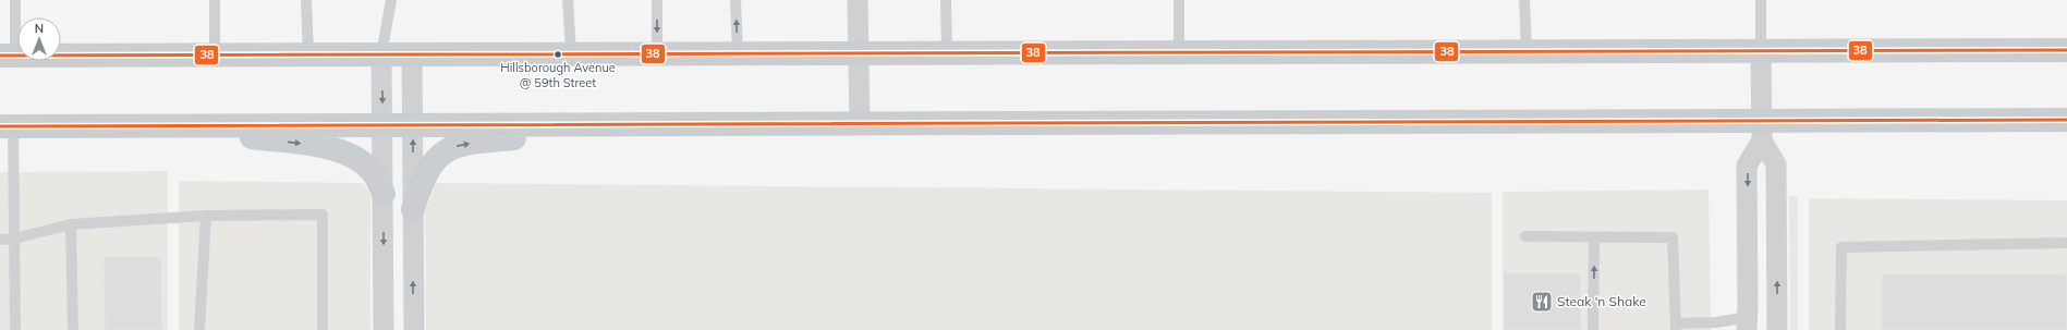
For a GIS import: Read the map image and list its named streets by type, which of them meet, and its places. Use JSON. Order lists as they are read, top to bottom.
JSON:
{
  "places": {
    "other": ["Hillsborough Avenue @ 59th Street"],
    "restaurant": ["Steak 'n Shake"]
  },
  "lines": ["transit line 38"],
  "north": "top"
}
